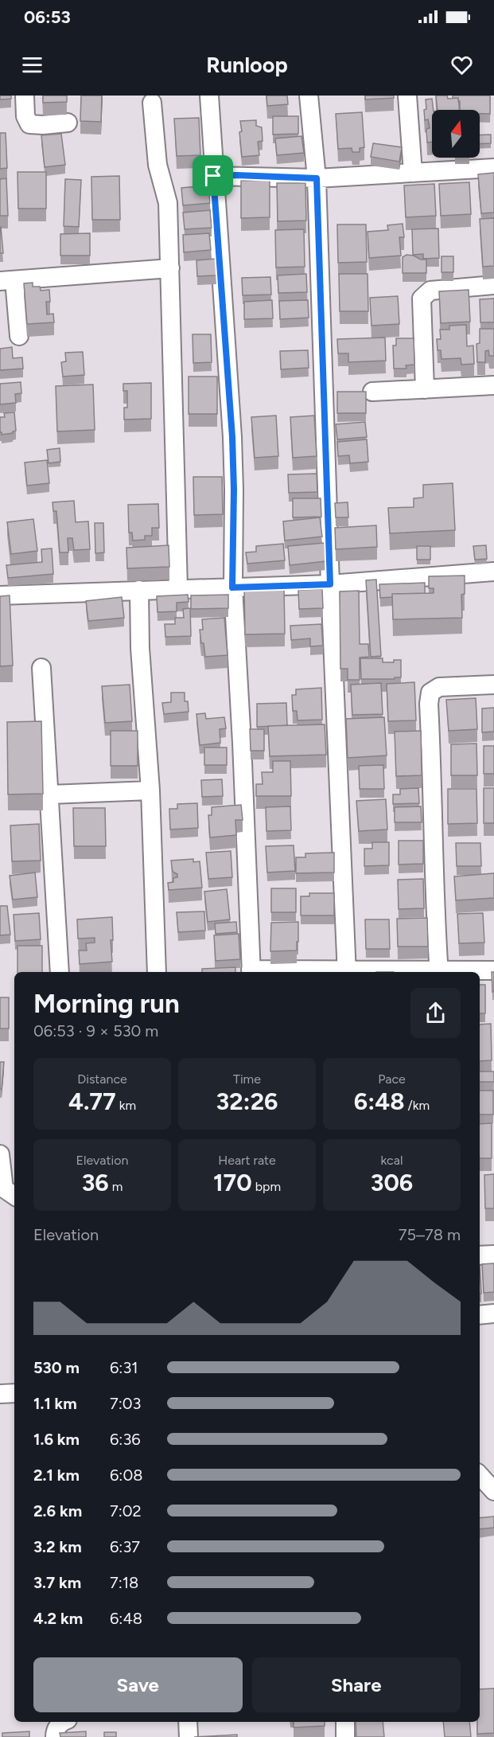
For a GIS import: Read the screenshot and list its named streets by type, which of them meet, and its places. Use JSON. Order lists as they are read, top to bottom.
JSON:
{
  "north": "top",
  "page": {
    "status": "06:53",
    "header": "Runloop",
    "heading": ["Morning run", "06:53 · 9 × 530 m"],
    "stats": [
      ["Distance", "4.77 km"],
      ["Time", "32:26"],
      ["Pace", "6:48 /km"],
      ["Elevation", "36 m"],
      ["Heart rate", "170 bpm"],
      ["kcal", "306"]
    ],
    "chart": ["Elevation", "75–78 m"],
    "list": [
      {
        "name": "530 m",
        "note": "6:31"
      },
      {
        "name": "1.1 km",
        "note": "7:03"
      },
      {
        "name": "1.6 km",
        "note": "6:36"
      },
      {
        "name": "2.1 km",
        "note": "6:08"
      },
      {
        "name": "2.6 km",
        "note": "7:02"
      },
      {
        "name": "3.2 km",
        "note": "6:37"
      },
      {
        "name": "3.7 km",
        "note": "7:18"
      },
      {
        "name": "4.2 km",
        "note": "6:48"
      }
    ],
    "buttons": ["Save", "Share"]
  }
}
